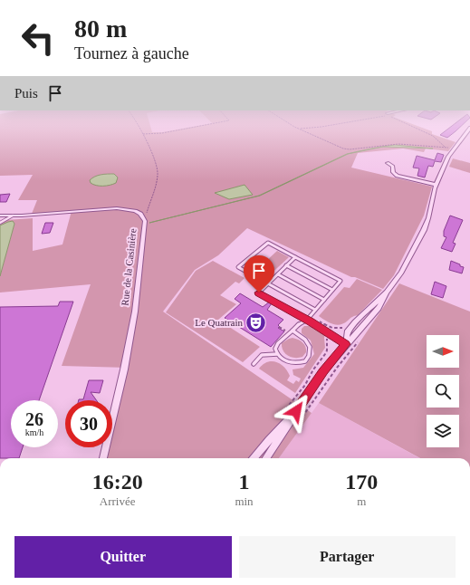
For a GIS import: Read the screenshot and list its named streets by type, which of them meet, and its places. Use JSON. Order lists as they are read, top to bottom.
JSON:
{
  "streets": {
    "street": ["Rue de la Casinière"]
  },
  "places": {
    "theatre": ["Le Quatrain"]
  },
  "north": "right",
  "page": {
    "turn": ["80 m", "Tournez à gauche"],
    "then": "Puis",
    "speed": "26 km/h",
    "limit": "30",
    "eta": [
      "16:20",
      "Arrivée",
      "1",
      "min",
      "170",
      "m"
    ],
    "buttons": ["Quitter", "Partager"]
  }
}
